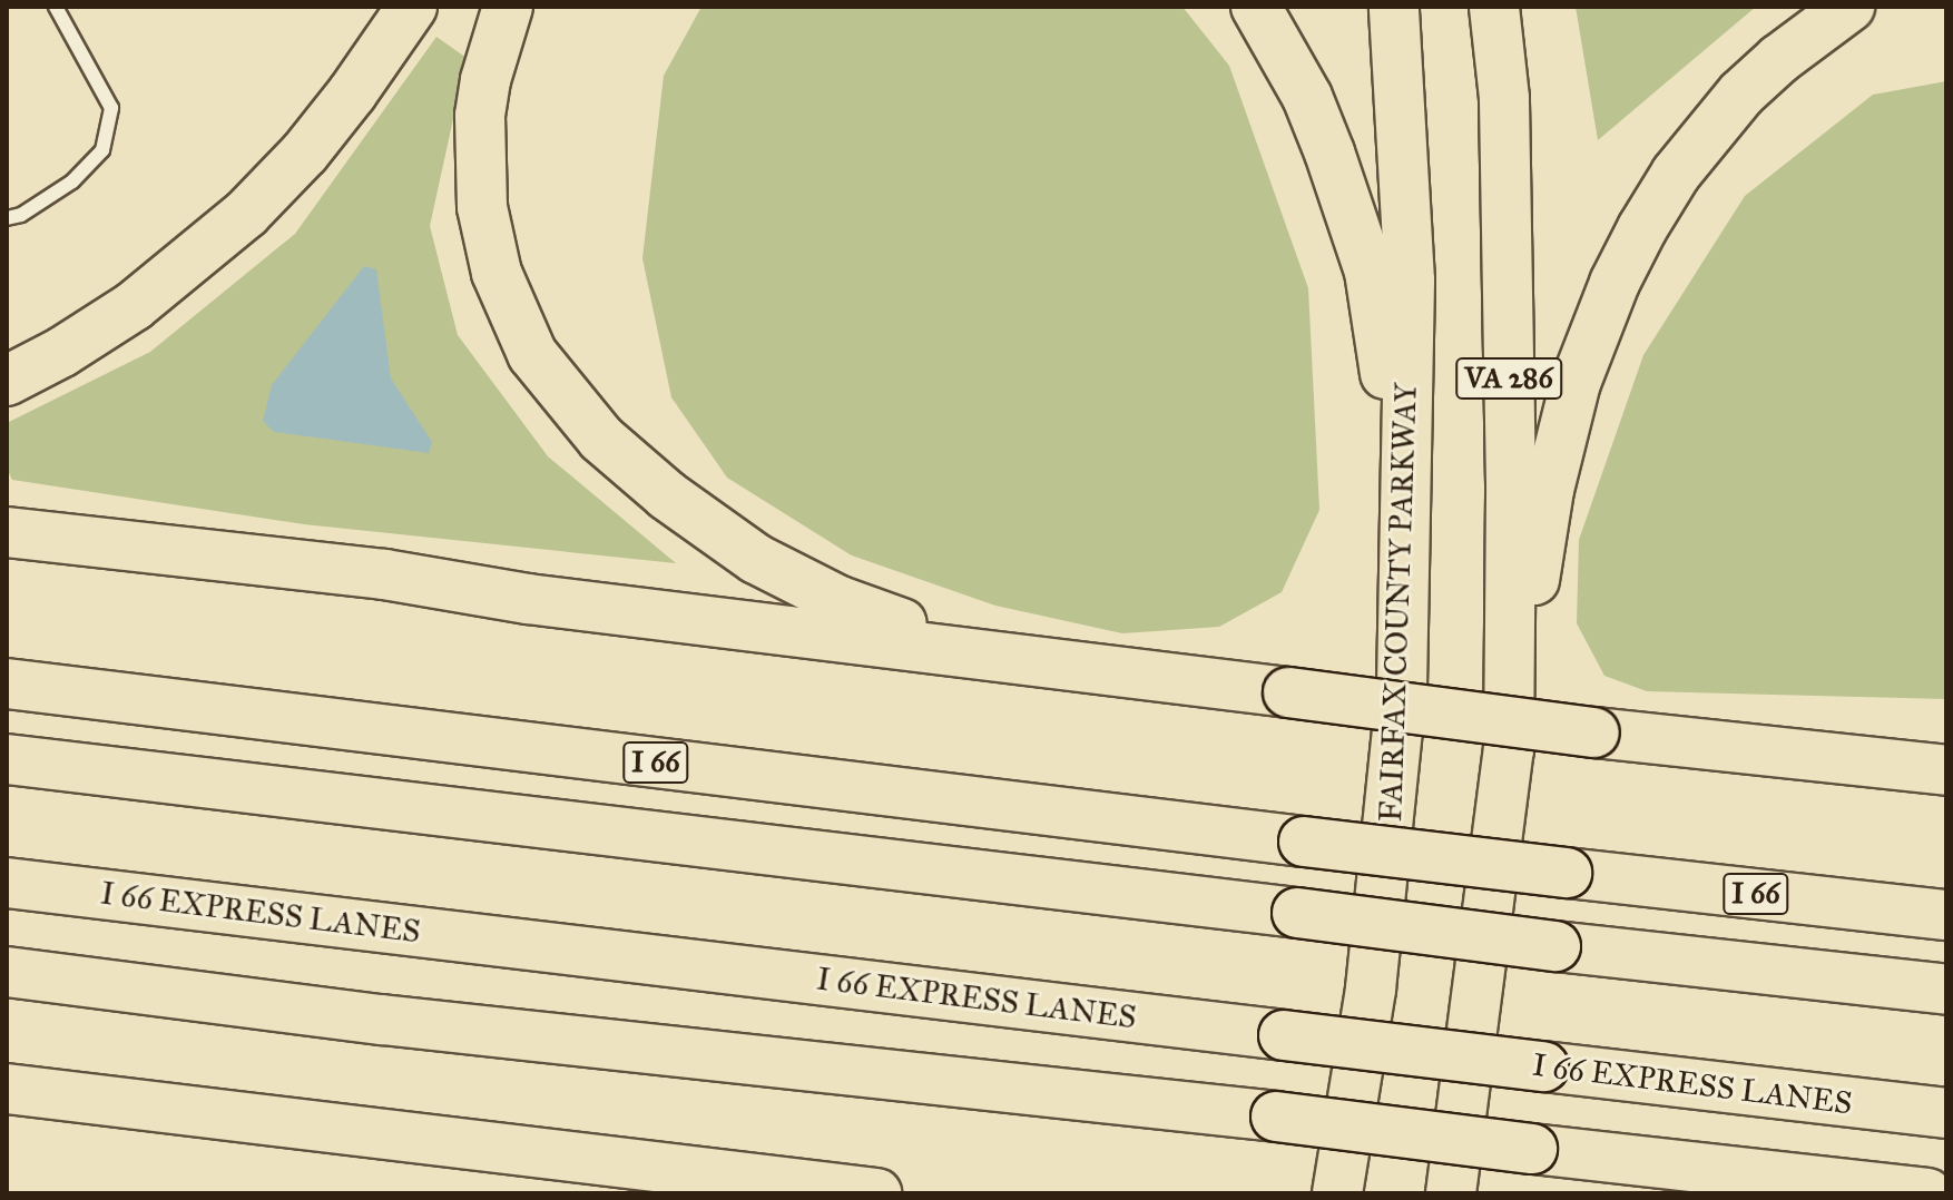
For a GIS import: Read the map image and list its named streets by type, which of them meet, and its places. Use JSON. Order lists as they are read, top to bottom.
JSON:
{
  "streets": {
    "highway": [
      "VA 286",
      "FAIRFAX COUNTY PARKWAY",
      "I 66",
      "I 66 EXPRESS LANES"
    ]
  }
}
